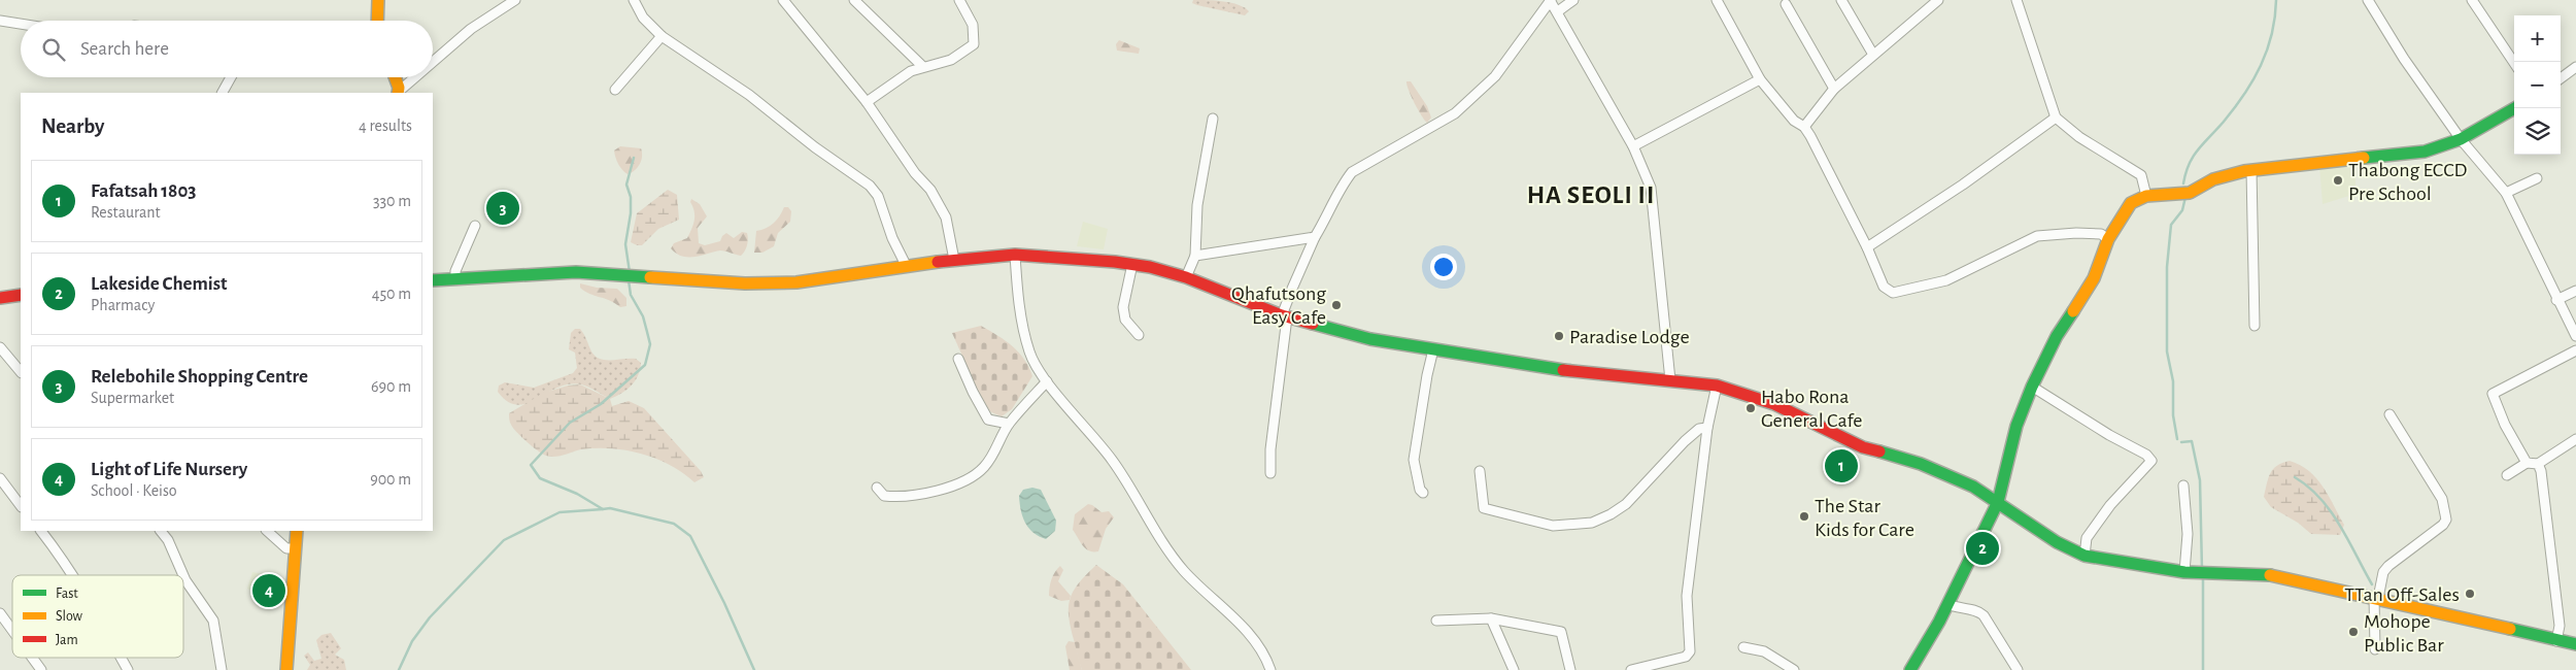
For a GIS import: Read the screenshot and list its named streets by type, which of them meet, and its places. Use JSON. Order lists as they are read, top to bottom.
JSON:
{
  "districts": ["HA SEOLI II"],
  "places": [
    "Thabong ECCD Pre School",
    "Qhafutsong Easy Cafe",
    "Paradise Lodge",
    "Habo Rona General Cafe",
    "The Star Kids for Care",
    "TTan Off-Sales",
    "Mohope Public Bar"
  ],
  "legend": ["Fast", "Slow", "Jam"],
  "page": {
    "map_buttons": ["+", "−"],
    "search": "Search here",
    "heading": ["Nearby", "4 results"],
    "list": [
      {
        "mark": "1",
        "name": "Fafatsah 1803",
        "note": "Restaurant",
        "value": "330 m"
      },
      {
        "mark": "2",
        "name": "Lakeside Chemist",
        "note": "Pharmacy",
        "value": "450 m"
      },
      {
        "mark": "3",
        "name": "Relebohile Shopping Centre",
        "note": "Supermarket",
        "value": "690 m"
      },
      {
        "mark": "4",
        "name": "Light of Life Nursery",
        "note": "School · Keiso",
        "value": "900 m"
      }
    ],
    "pins": [
      "3",
      "1",
      "2",
      "4"
    ]
  }
}
